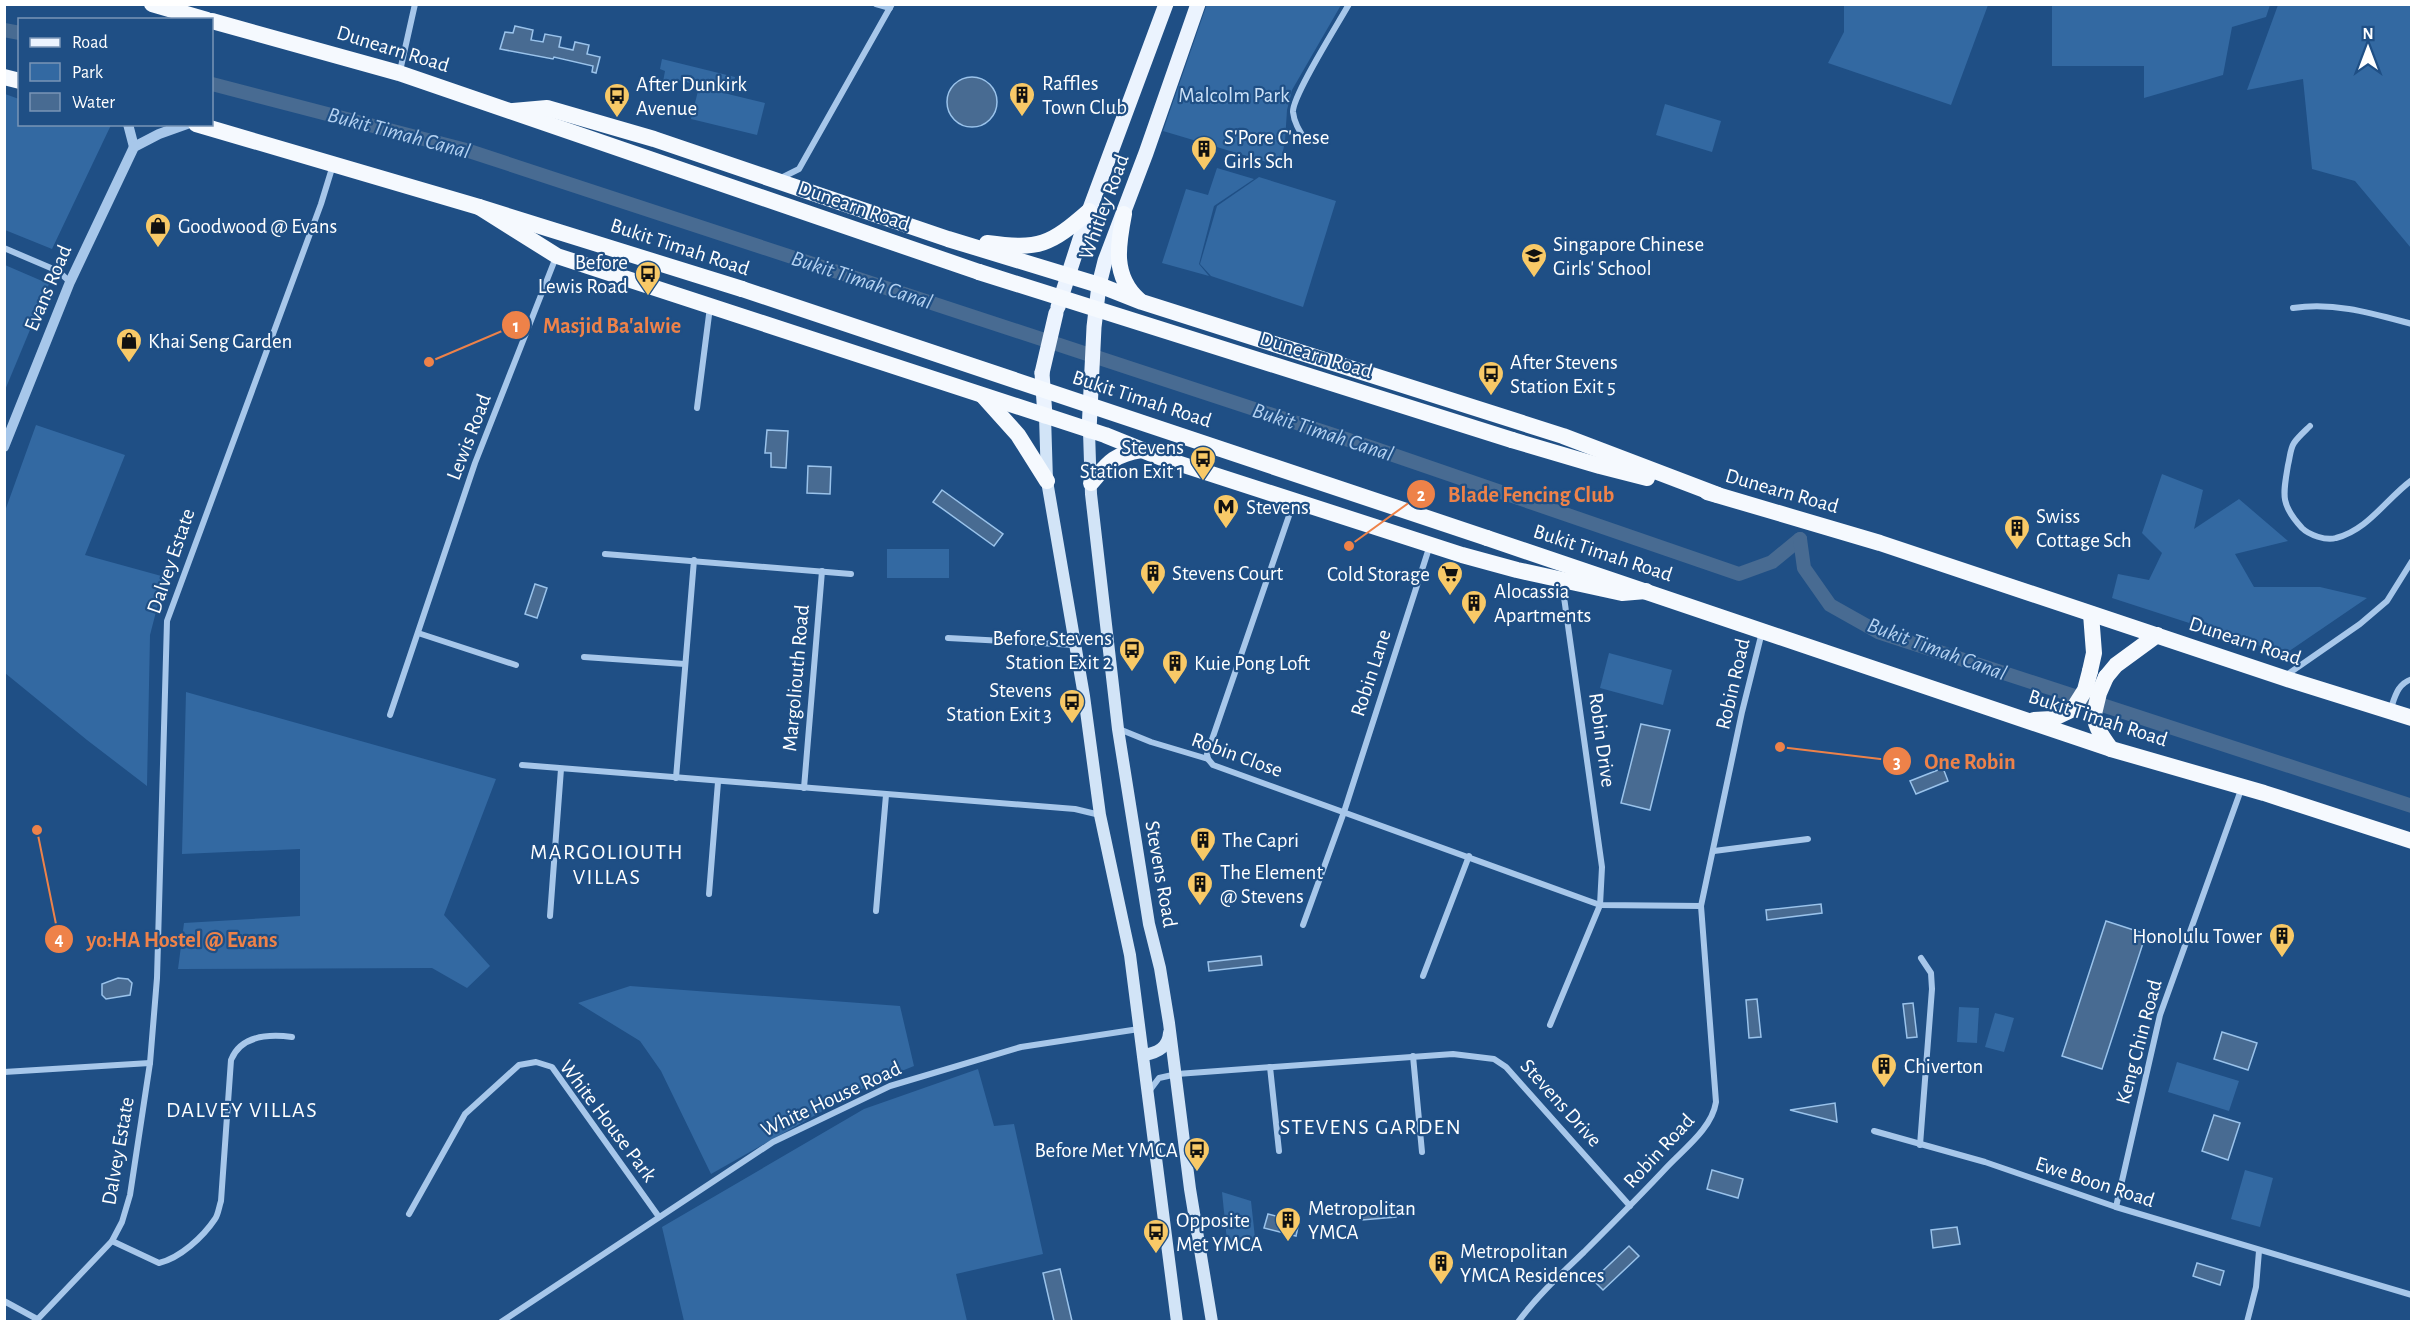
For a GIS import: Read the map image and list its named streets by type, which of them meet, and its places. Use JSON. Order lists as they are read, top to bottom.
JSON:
{
  "streets": {
    "highway": ["Dunearn Road", "Bukit Timah Road"],
    "main road": ["Whitley Road", "Stevens Road"],
    "street": [
      "Evans Road",
      "Lewis Road",
      "Dalvey Estate",
      "Robin Lane",
      "Margoliouth Road",
      "Robin Road",
      "Robin Drive",
      "Robin Close",
      "Keng Chin Road",
      "White House Road",
      "Stevens Drive",
      "White House Park",
      "Ewe Boon Road"
    ]
  },
  "crossings": [
    ["Whitley Road", "Stevens Road"],
    ["Bukit Timah Road", "Dalvey Estate"],
    ["Bukit Timah Road", "Robin Road"],
    ["Bukit Timah Road", "Keng Chin Road"],
    ["Robin Lane", "Robin Close"],
    ["Robin Road", "Robin Close"],
    ["Robin Road", "Stevens Drive"],
    ["Robin Drive", "Robin Close"],
    ["Robin Close", "Stevens Road"],
    ["Stevens Road", "Stevens Drive"],
    ["Keng Chin Road", "Ewe Boon Road"],
    ["White House Road", "White House Park"]
  ],
  "districts": ["MARGOLIOUTH VILLAS", "DALVEY VILLAS", "STEVENS GARDEN"],
  "water": ["Bukit Timah Canal"],
  "parks": ["Malcolm Park"],
  "places": {
    "building": [
      "Raffles Town Club",
      "S'Pore C'nese Girls Sch",
      "Swiss Cottage Sch",
      "Stevens Court",
      "Alocassia Apartments",
      "Kuie Pong Loft",
      "The Capri",
      "The Element @ Stevens",
      "Honolulu Tower",
      "Chiverton",
      "Metropolitan YMCA",
      "Metropolitan YMCA Residences"
    ],
    "bus stop": [
      "After Dunkirk Avenue",
      "Before Lewis Road",
      "After Stevens Station Exit 5",
      "Stevens Station Exit 1",
      "Before Stevens Station Exit 2",
      "Stevens Station Exit 3",
      "Before Met YMCA",
      "Opposite Met YMCA"
    ],
    "shop": ["Goodwood @ Evans", "Khai Seng Garden"],
    "school or university": ["Singapore Chinese Girls' School"],
    "other": [
      "Masjid Ba'alwie",
      "Blade Fencing Club",
      "One Robin",
      "yo:HA Hostel @ Evans"
    ],
    "metro station": ["Stevens"],
    "supermarket": ["Cold Storage"]
  },
  "legend": ["Road", "Park", "Water"],
  "north": "top"
}
